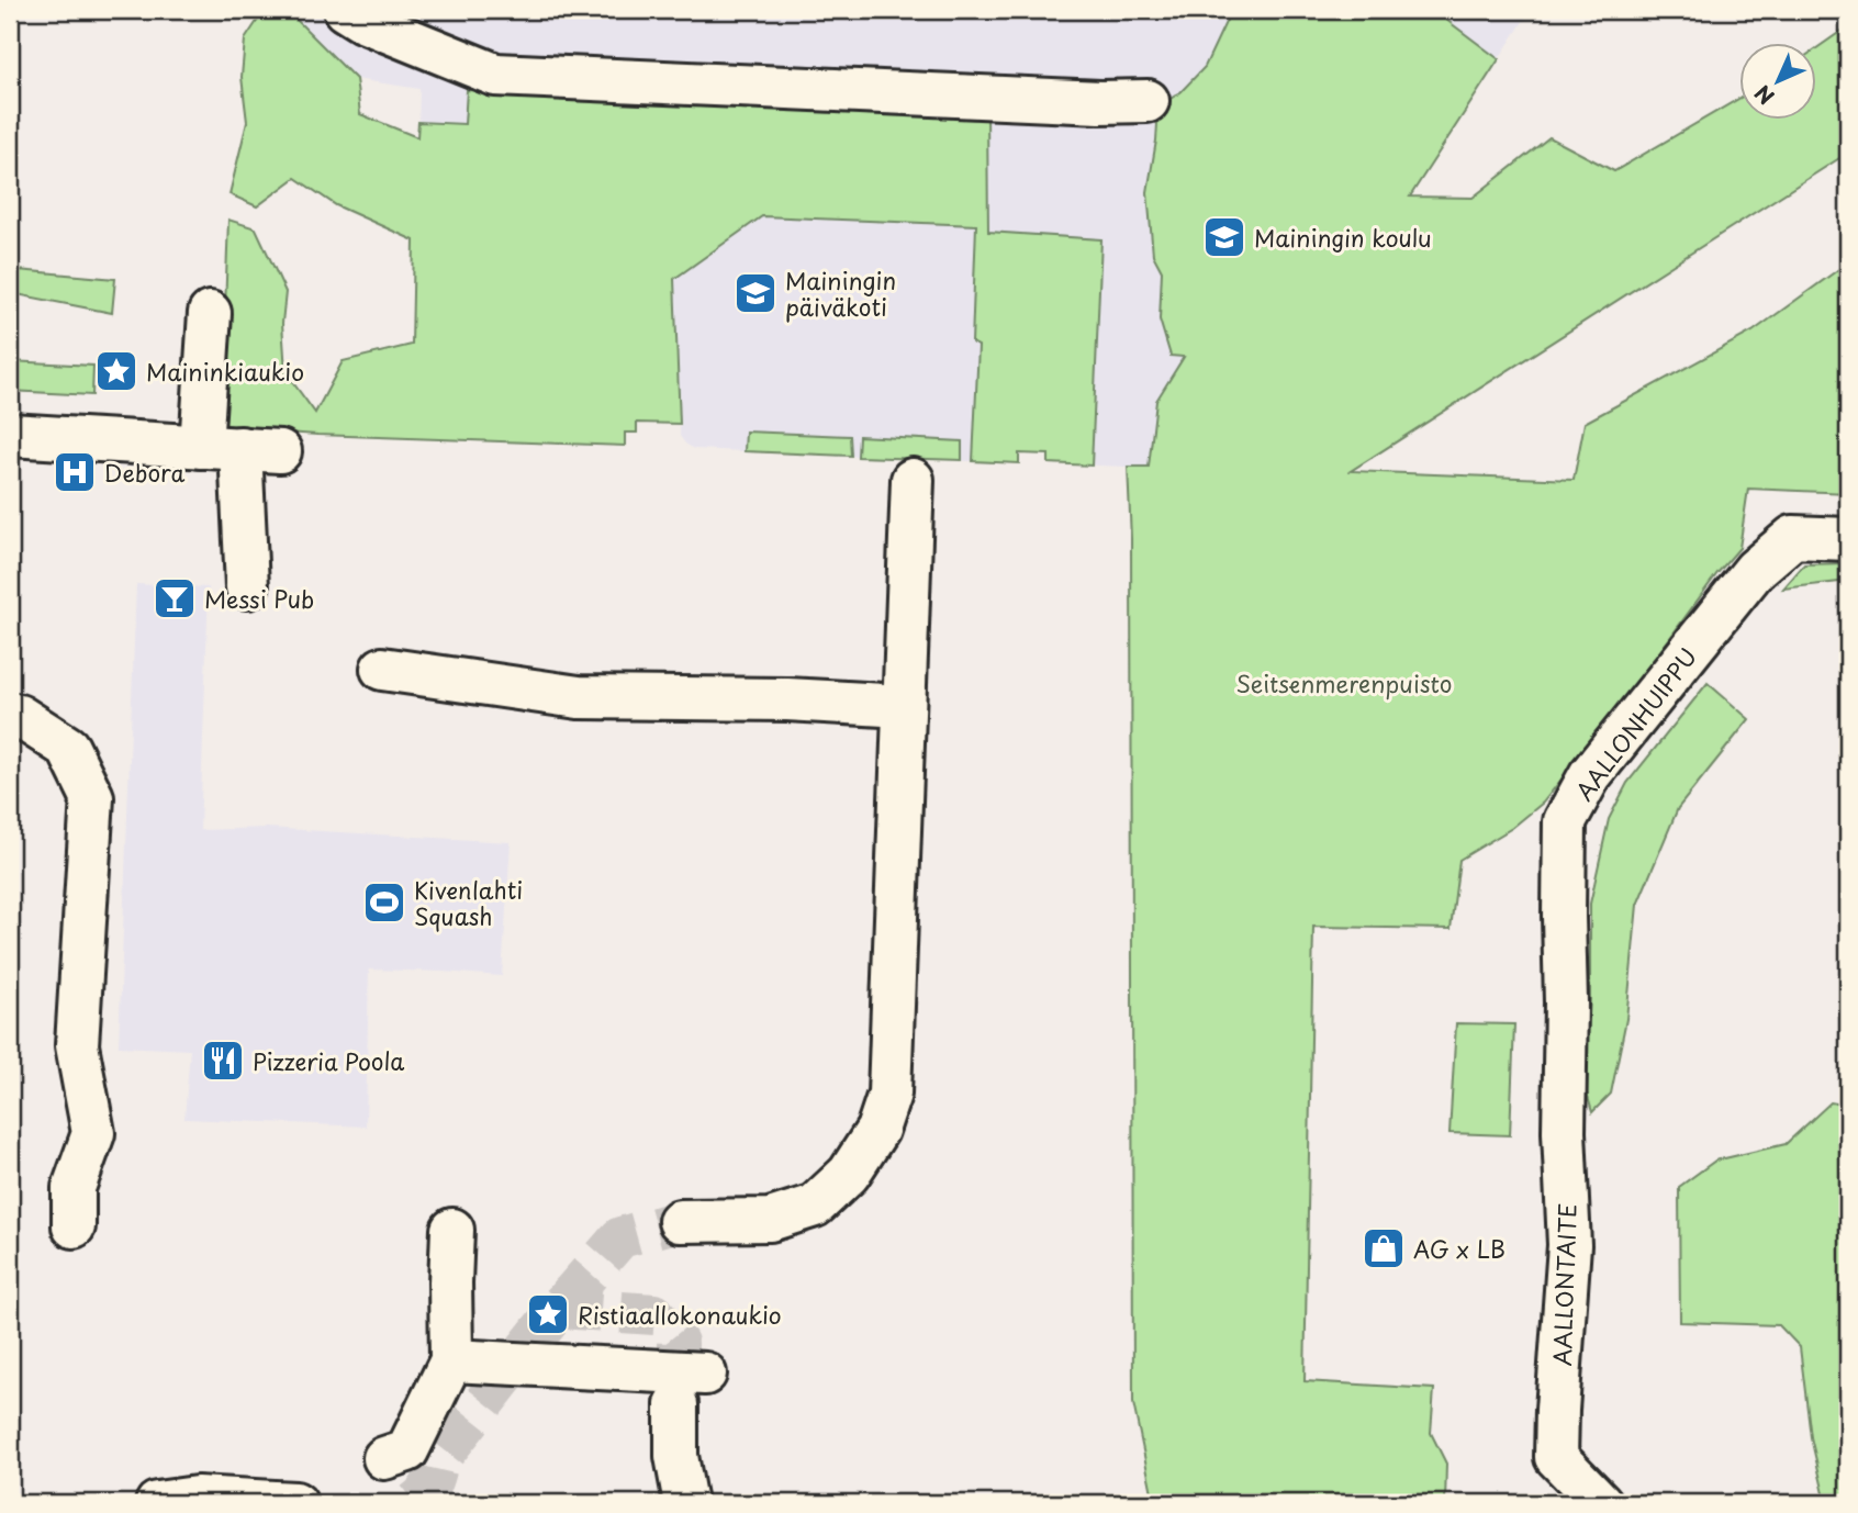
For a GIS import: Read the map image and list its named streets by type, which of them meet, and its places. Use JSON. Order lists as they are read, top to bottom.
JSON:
{
  "streets": {
    "street": ["AALLONHUIPPU", "AALLONTAITE"]
  },
  "crossings": [
    ["AALLONHUIPPU", "AALLONTAITE"]
  ],
  "parks": ["Seitsenmerenpuisto"],
  "places": {
    "school or university": ["Mainingin koulu", "Mainingin päiväkoti"],
    "place": ["Maininkiaukio", "Ristiaallokonaukio"],
    "hospital": ["Debora"],
    "bar": ["Messi Pub"],
    "sports": ["Kivenlahti Squash"],
    "restaurant": ["Pizzeria Poola"],
    "shop": ["AG x LB"]
  },
  "north": "bottom left"
}
